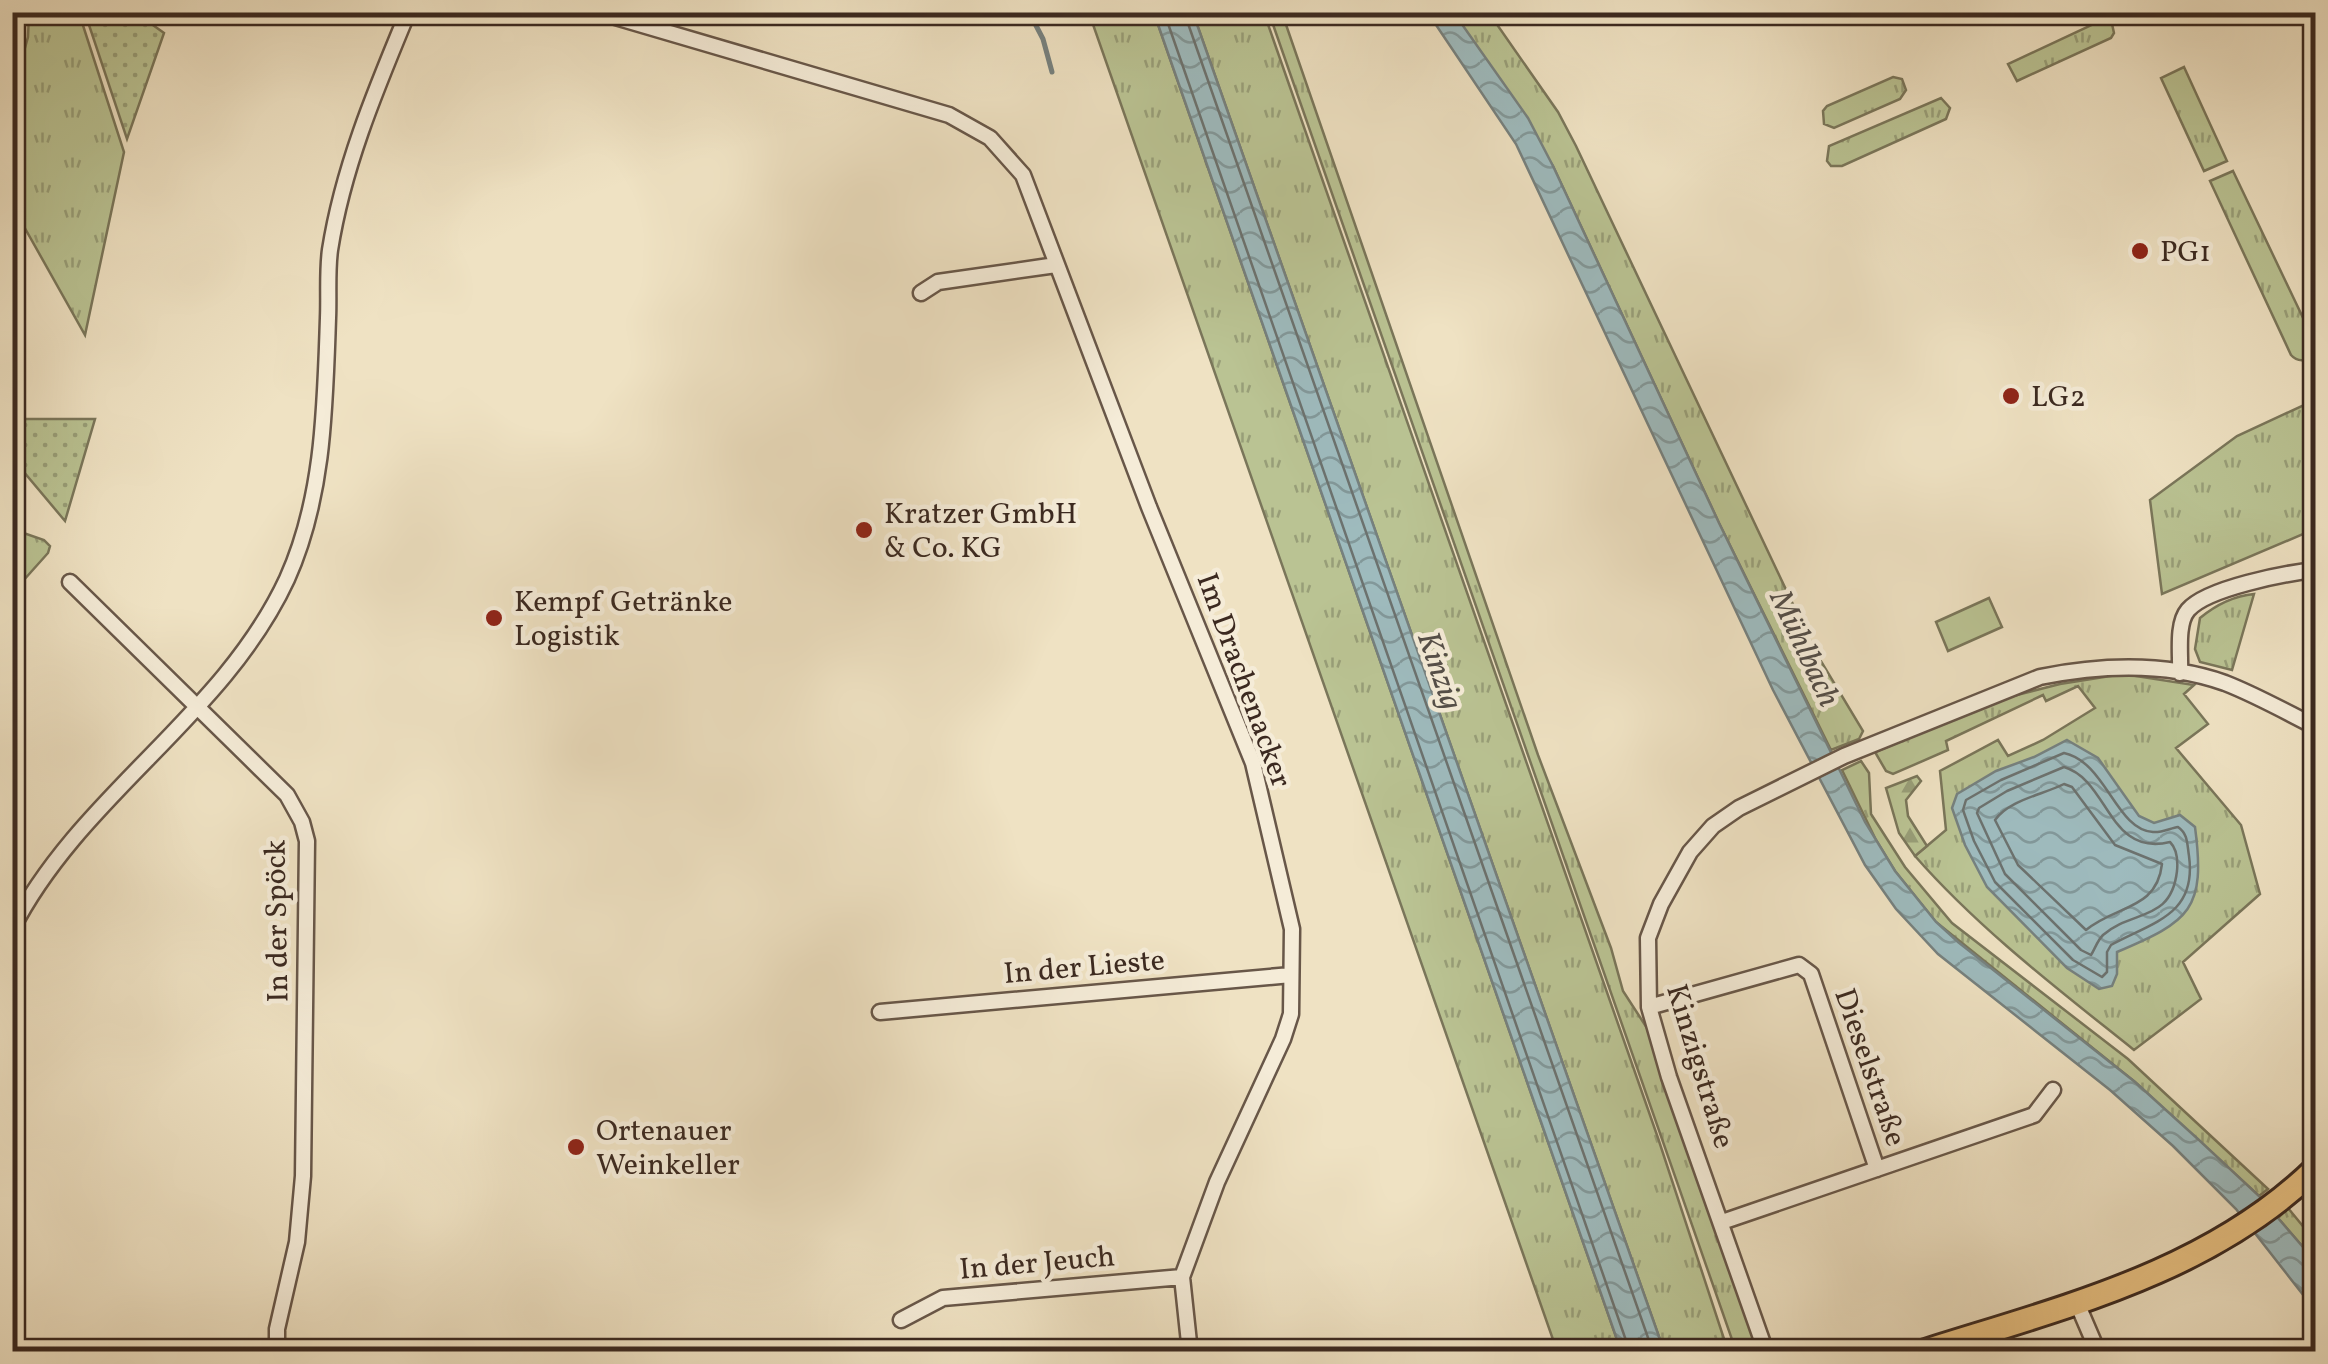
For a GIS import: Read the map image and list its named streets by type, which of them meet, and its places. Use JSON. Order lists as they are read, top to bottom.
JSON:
{
  "streets": {
    "street": [
      "Im Drachenacker",
      "In der Spöck",
      "In der Lieste",
      "Kinzigstraße",
      "Dieselstraße",
      "In der Jeuch"
    ]
  },
  "crossings": [
    ["Im Drachenacker", "In der Lieste"],
    ["Im Drachenacker", "In der Jeuch"],
    ["Kinzigstraße", "Dieselstraße"]
  ],
  "water": ["Mühlbach", "Kinzig"],
  "places": [
    "PG1",
    "LG2",
    "Kratzer GmbH & Co. KG",
    "Kempf Getränke Logistik",
    "Ortenauer Weinkeller"
  ]
}
